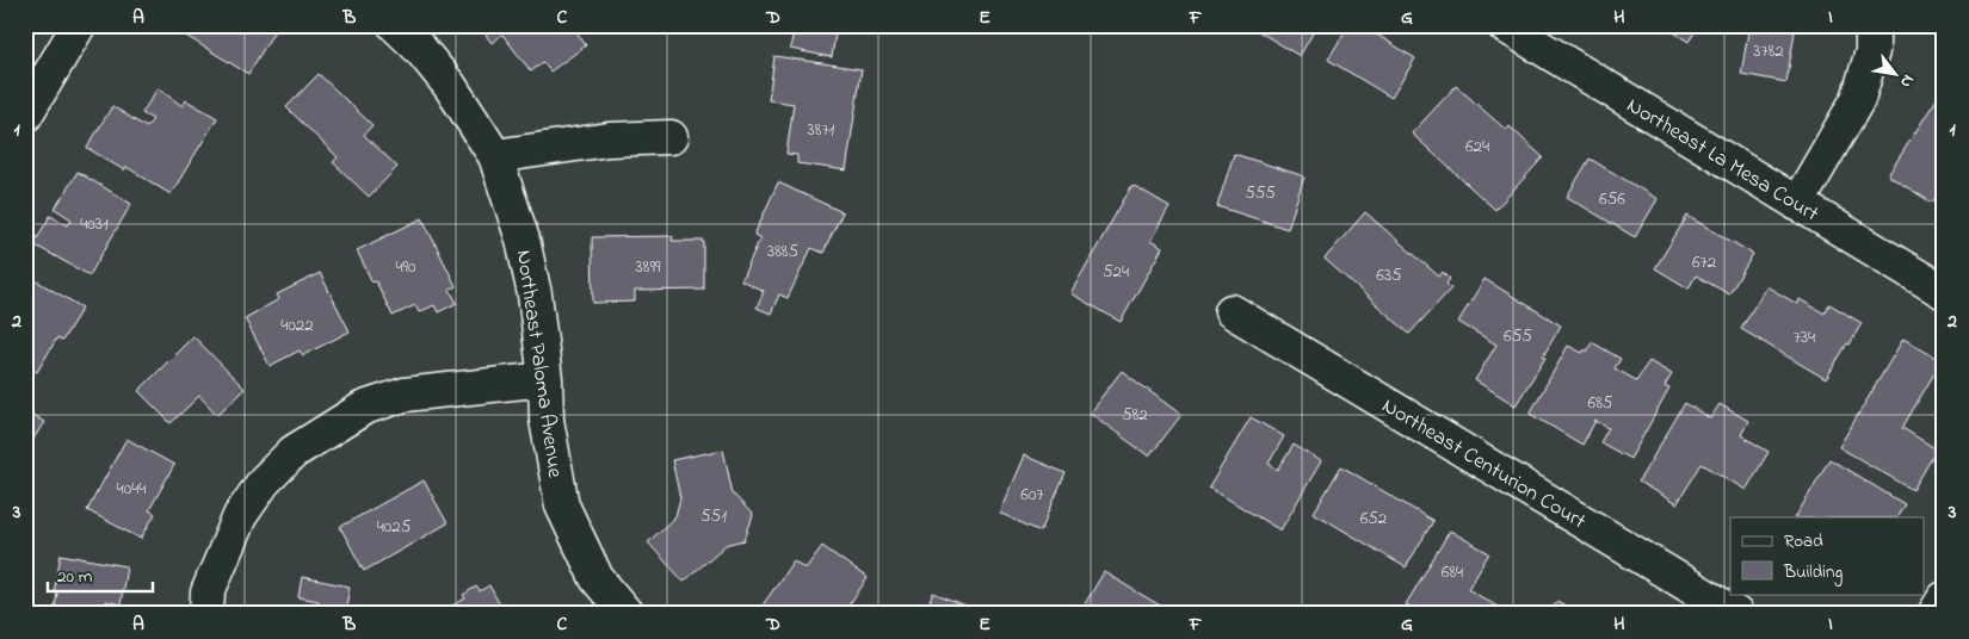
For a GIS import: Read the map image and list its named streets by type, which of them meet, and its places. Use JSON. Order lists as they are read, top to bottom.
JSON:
{
  "streets": {
    "street": ["Northeast La Mesa Court", "Northeast Paloma Avenue", "Northeast Centurion Court"]
  },
  "house_numbers": [
    "3782",
    "3871",
    "624",
    "555",
    "656",
    "4031",
    "3885",
    "672",
    "490",
    "3899",
    "524",
    "635",
    "4022",
    "655",
    "734",
    "685",
    "582",
    "4044",
    "607",
    "551",
    "652",
    "4025",
    "684"
  ],
  "legend": ["Road", "Building"],
  "scale_bar": "20 m",
  "north": "bottom right",
  "grid": {
    "columns": [
      "A",
      "B",
      "C",
      "D",
      "E",
      "F",
      "G",
      "H",
      "I"
    ],
    "rows": ["1", "2", "3"]
  }
}
